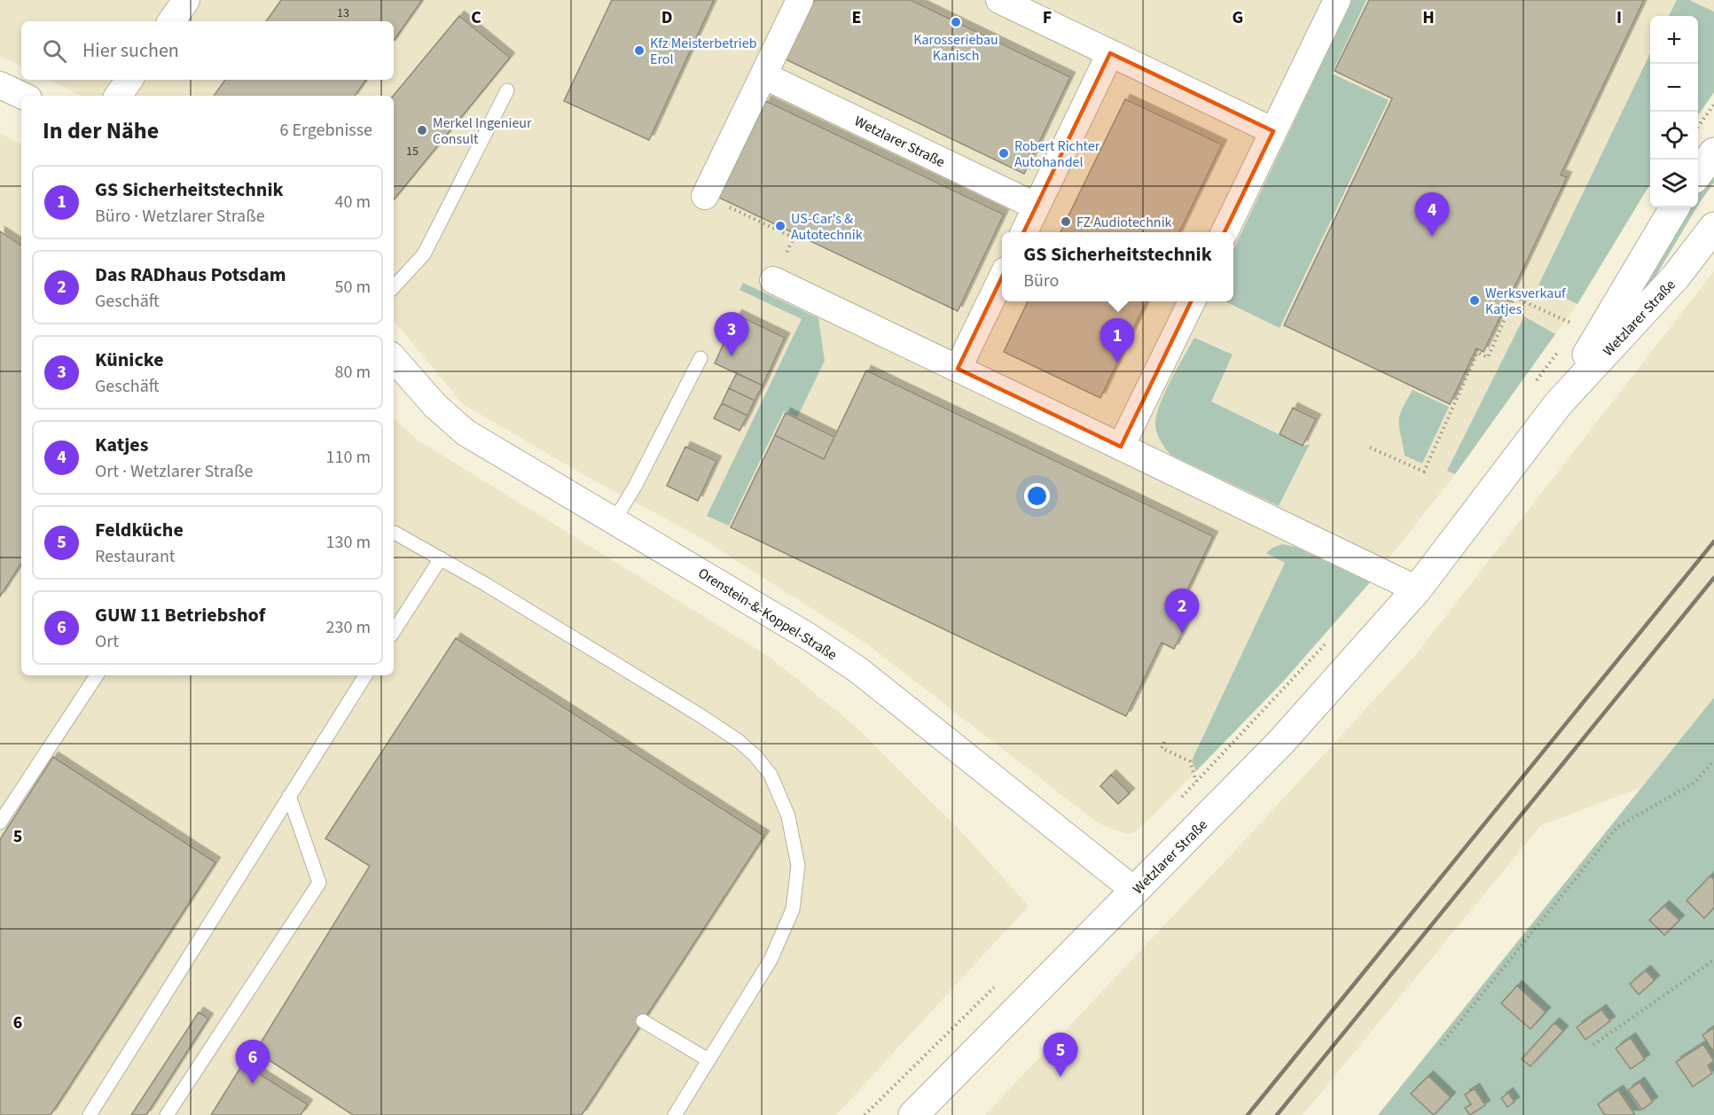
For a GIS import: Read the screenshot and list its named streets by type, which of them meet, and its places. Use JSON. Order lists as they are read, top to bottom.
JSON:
{
  "streets": {
    "street": ["Wetzlarer Straße", "Orenstein-&-Koppel-Straße"]
  },
  "crossings": [
    ["Wetzlarer Straße", "Orenstein-&-Koppel-Straße"]
  ],
  "places": [
    "Karosseriebau Kanisch",
    "Kfz Meisterbetrieb Erol",
    "Merkel Ingenieur Consult",
    "Robert Richter Autohandel",
    "FZ Audiotechnik",
    "US-Car's & Autotechnik",
    "Werksverkauf Katjes"
  ],
  "house_numbers": ["13", "15"],
  "page": {
    "map_buttons": ["+", "−"],
    "search": "Hier suchen",
    "heading": ["In der Nähe", "6 Ergebnisse"],
    "list": [
      {
        "mark": "1",
        "name": "GS Sicherheitstechnik",
        "note": "Büro · Wetzlarer Straße",
        "value": "40 m"
      },
      {
        "mark": "2",
        "name": "Das RADhaus Potsdam",
        "note": "Geschäft",
        "value": "50 m"
      },
      {
        "mark": "3",
        "name": "Künicke",
        "note": "Geschäft",
        "value": "80 m"
      },
      {
        "mark": "4",
        "name": "Katjes",
        "note": "Ort · Wetzlarer Straße",
        "value": "110 m"
      },
      {
        "mark": "5",
        "name": "Feldküche",
        "note": "Restaurant",
        "value": "130 m"
      },
      {
        "mark": "6",
        "name": "GUW 11 Betriebshof",
        "note": "Ort",
        "value": "230 m"
      }
    ],
    "pins": [
      "4",
      "3",
      "1",
      "2",
      "5",
      "6"
    ],
    "popup": ["GS Sicherheitstechnik", "Büro"]
  },
  "grid": {
    "columns": [
      "C",
      "D",
      "E",
      "F",
      "G",
      "H",
      "I"
    ],
    "rows": ["5", "6"]
  }
}
